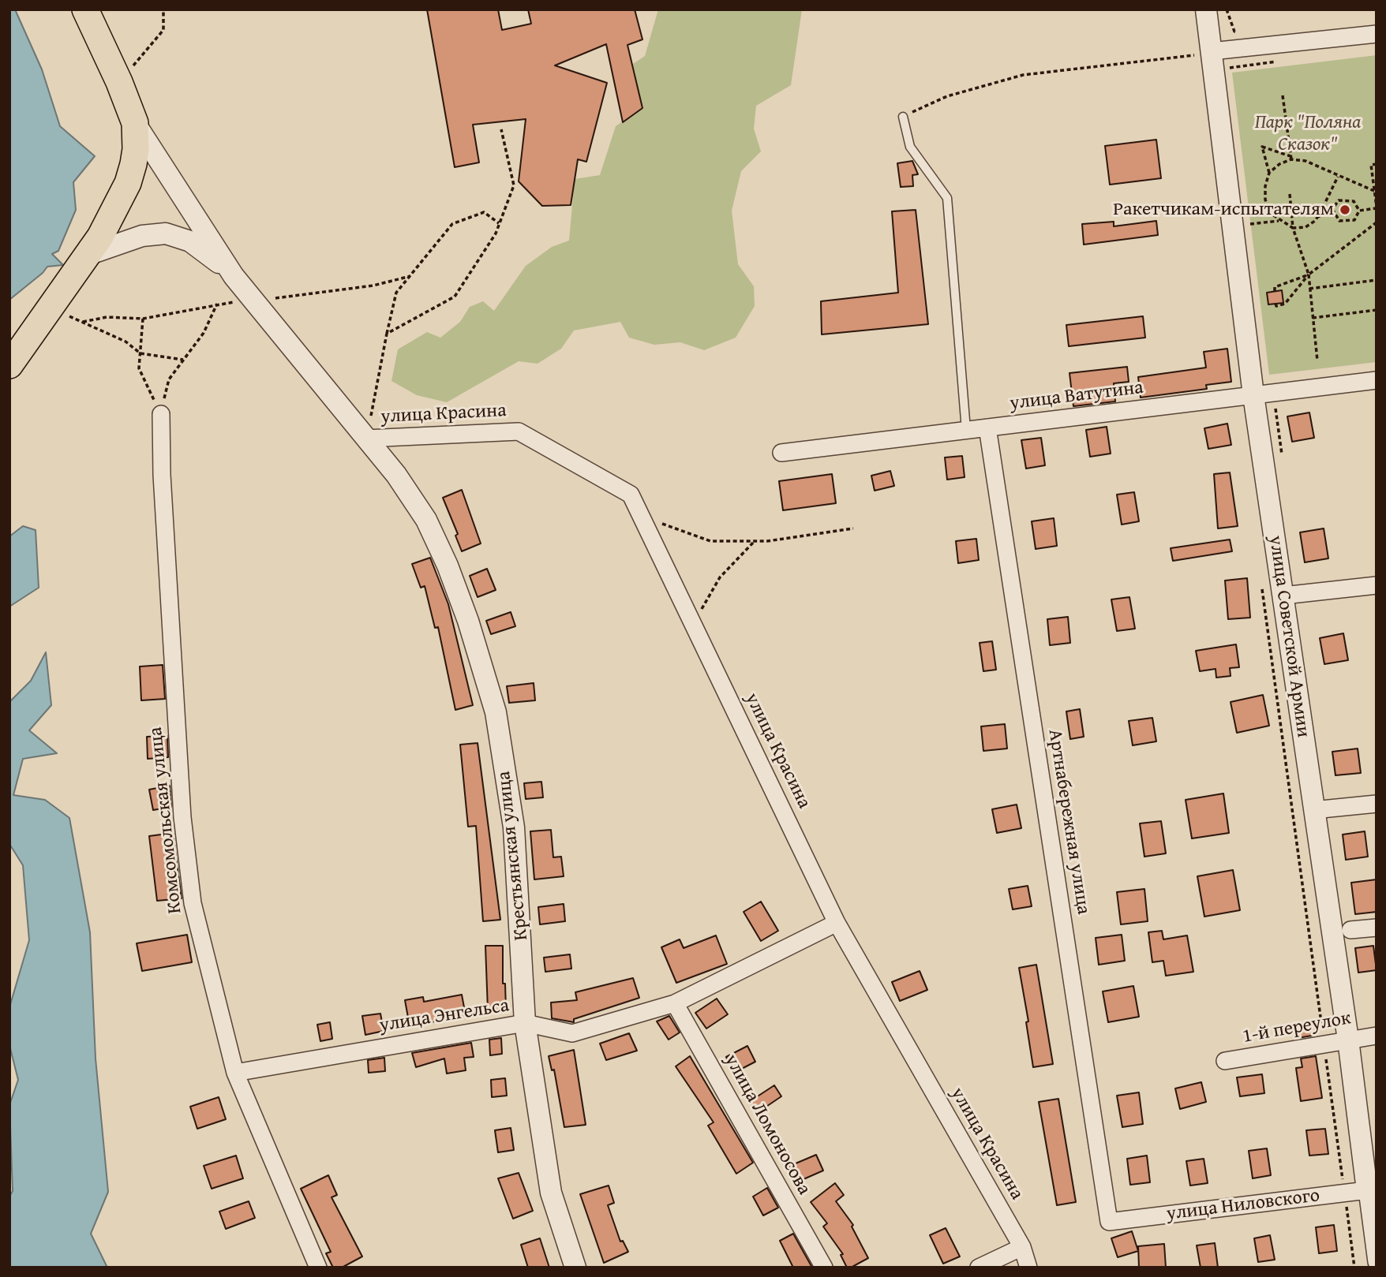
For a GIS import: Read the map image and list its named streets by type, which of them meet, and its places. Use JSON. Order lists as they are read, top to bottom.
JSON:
{
  "streets": {
    "street": [
      "улица Ватутина",
      "улица Красина",
      "улица Советской Армии",
      "Комсомольская улица",
      "Артнабережная улица",
      "Крестьянская улица",
      "улица Энгельса",
      "1-й переулок",
      "улица Ломоносова",
      "улица Ниловского"
    ]
  },
  "crossings": [
    ["улица Ватутина", "улица Советской Армии"],
    ["улица Ватутина", "Артнабережная улица"],
    ["улица Красина", "Крестьянская улица"],
    ["улица Красина", "улица Энгельса"],
    ["улица Советской Армии", "1-й переулок"],
    ["улица Советской Армии", "улица Ниловского"],
    ["Комсомольская улица", "улица Энгельса"],
    ["Артнабережная улица", "улица Ниловского"],
    ["Крестьянская улица", "улица Энгельса"],
    ["улица Энгельса", "улица Ломоносова"]
  ],
  "parks": ["Парк \"Поляна Сказок\""],
  "places": ["Ракетчикам-испытателям"]
}
